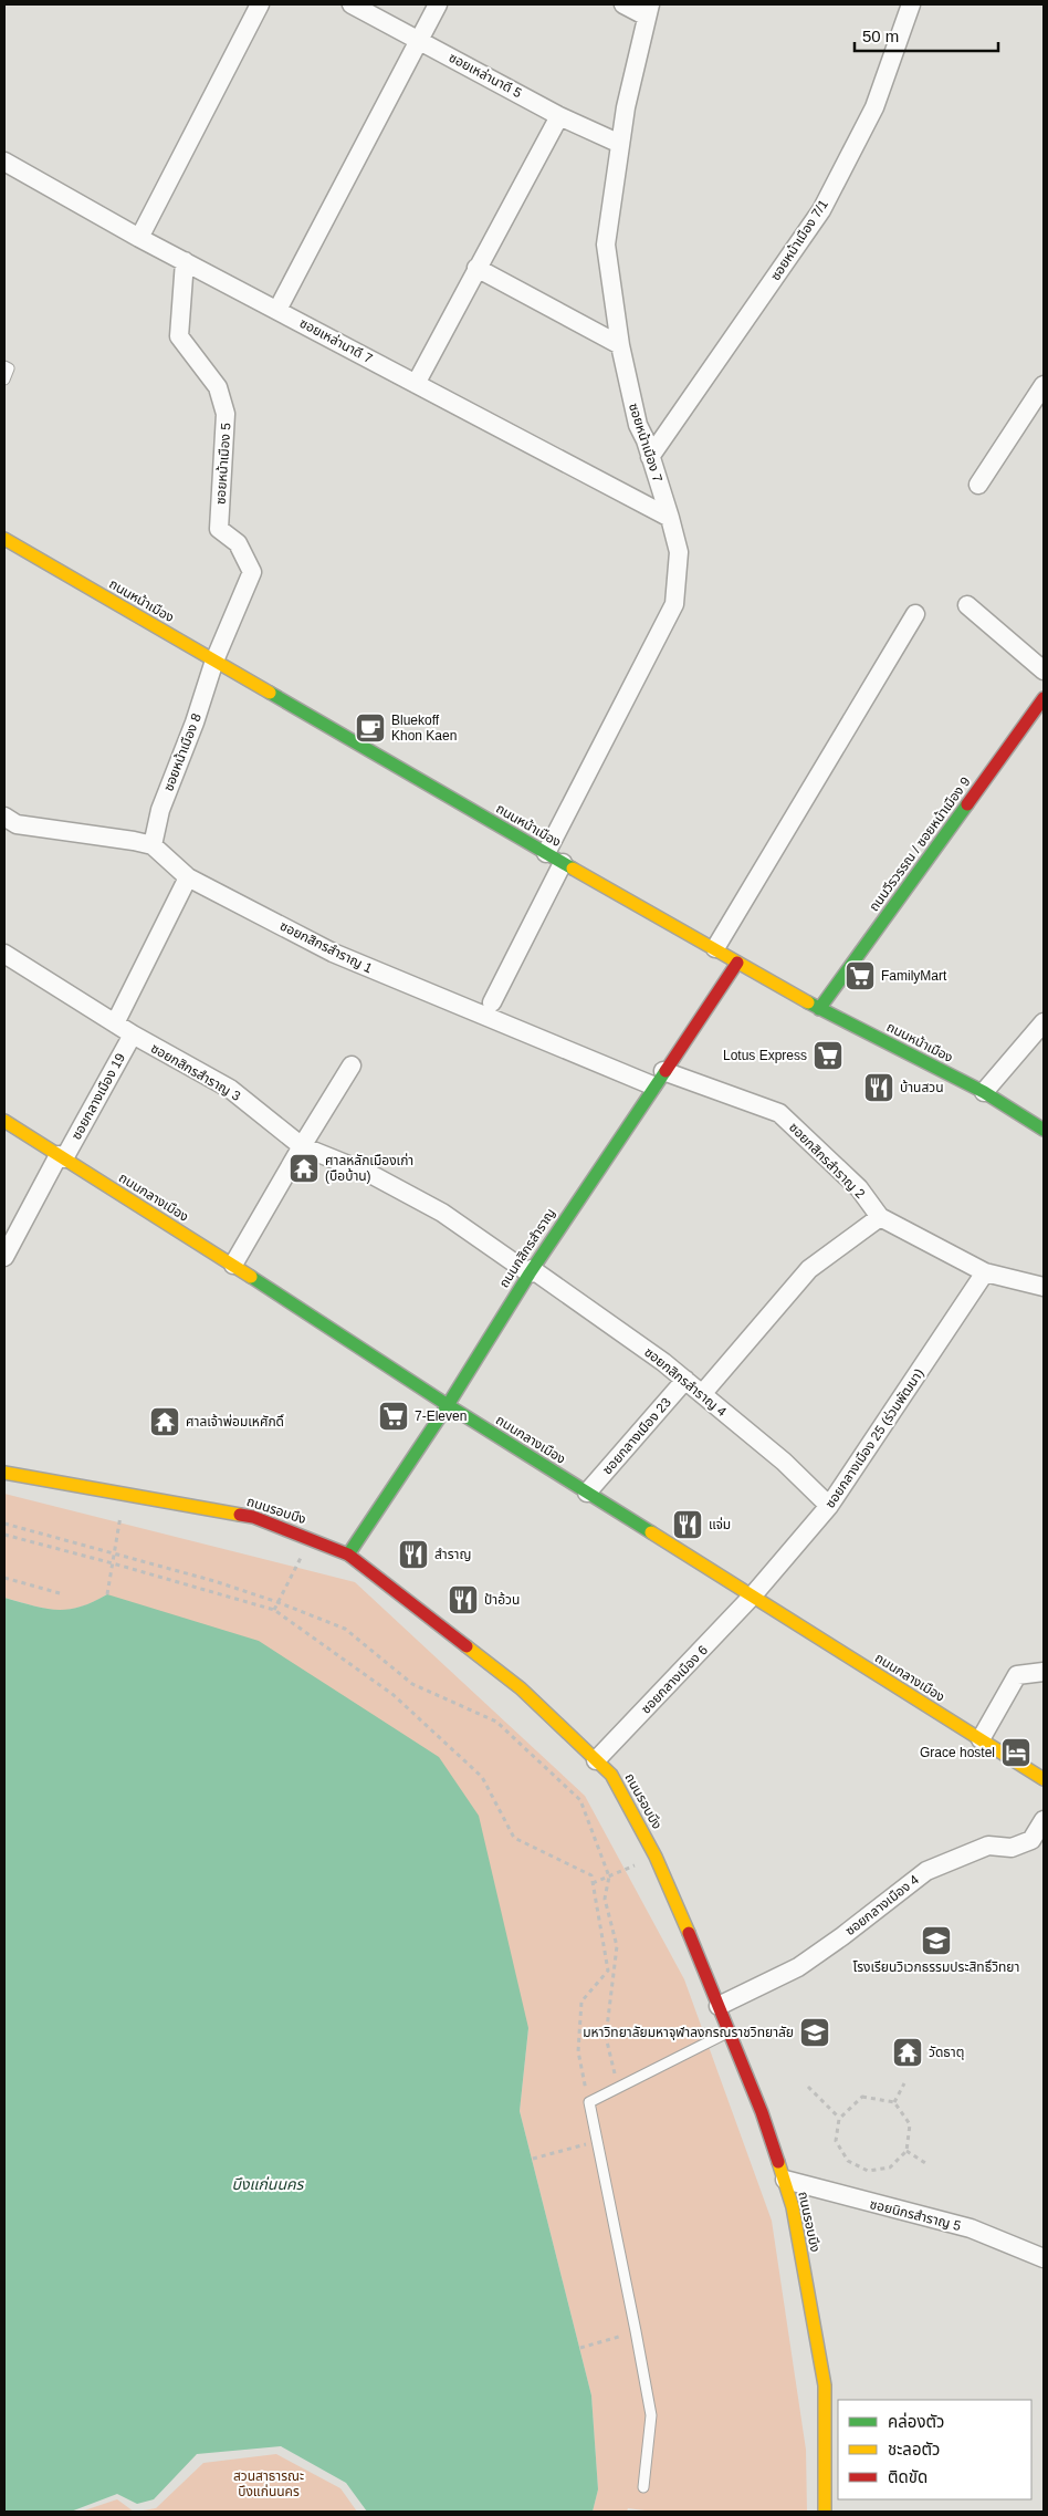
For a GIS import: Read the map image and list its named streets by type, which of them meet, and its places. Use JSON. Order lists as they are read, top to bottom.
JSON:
{
  "streets": {
    "street": [
      "ซอยเหล่านาดี 5",
      "ซอยหน้าเมือง 7/1",
      "ซอยเหล่านาดี 7",
      "ซอยหน้าเมือง 7",
      "ซอยหน้าเมือง 5",
      "ถนนหน้าเมือง",
      "ซอยหน้าเมือง 8",
      "ถนนวีรวรรณ / ซอยหน้าเมือง 9",
      "ซอยกสิกรสำราญ 1",
      "ซอยกสิกรสำราญ 3",
      "ซอยกลางเมือง 19",
      "ซอยกสิกรสำราญ 2",
      "ถนนกลางเมือง",
      "ถนนกสิกรสำราญ",
      "ซอยกสิกรสำราญ 4",
      "ซอยกลางเมือง 23",
      "ซอยกลางเมือง 25 (ร่วมพัฒนา)",
      "ถนนรอบบึง",
      "ซอยกลางเมือง 6",
      "ซอยกลางเมือง 4",
      "ซอยนิกรสำราญ 5"
    ]
  },
  "crossings": [
    ["ซอยเหล่านาดี 5", "ซอยหน้าเมือง 7"],
    ["ซอยหน้าเมือง 7/1", "ซอยหน้าเมือง 7"],
    ["ซอยเหล่านาดี 7", "ซอยหน้าเมือง 7"],
    ["ซอยเหล่านาดี 7", "ซอยหน้าเมือง 5"],
    ["ซอยหน้าเมือง 7", "ถนนหน้าเมือง"],
    ["ซอยหน้าเมือง 5", "ถนนหน้าเมือง"],
    ["ซอยหน้าเมือง 5", "ซอยหน้าเมือง 8"],
    ["ถนนหน้าเมือง", "ซอยหน้าเมือง 8"],
    ["ถนนหน้าเมือง", "ถนนวีรวรรณ / ซอยหน้าเมือง 9"],
    ["ถนนหน้าเมือง", "ถนนกสิกรสำราญ"],
    ["ซอยหน้าเมือง 8", "ซอยกสิกรสำราญ 1"],
    ["ซอยกสิกรสำราญ 1", "ซอยกสิกรสำราญ 2"],
    ["ซอยกสิกรสำราญ 1", "ถนนกสิกรสำราญ"],
    ["ซอยกสิกรสำราญ 3", "ซอยกลางเมือง 19"],
    ["ซอยกสิกรสำราญ 3", "ถนนกสิกรสำราญ"],
    ["ซอยกสิกรสำราญ 3", "ซอยกสิกรสำราญ 4"],
    ["ซอยกลางเมือง 19", "ถนนกลางเมือง"],
    ["ซอยกสิกรสำราญ 2", "ถนนกสิกรสำราญ"],
    ["ซอยกสิกรสำราญ 2", "ซอยกลางเมือง 25 (ร่วมพัฒนา)"],
    ["ถนนกลางเมือง", "ถนนกสิกรสำราญ"],
    ["ถนนกลางเมือง", "ซอยกลางเมือง 23"],
    ["ถนนกลางเมือง", "ซอยกลางเมือง 25 (ร่วมพัฒนา)"],
    ["ถนนกลางเมือง", "ซอยกลางเมือง 6"],
    ["ถนนกสิกรสำราญ", "ซอยกสิกรสำราญ 4"],
    ["ถนนกสิกรสำราญ", "ถนนรอบบึง"],
    ["ซอยกสิกรสำราญ 4", "ซอยกลางเมือง 23"],
    ["ซอยกสิกรสำราญ 4", "ซอยกลางเมือง 25 (ร่วมพัฒนา)"],
    ["ซอยกลางเมือง 25 (ร่วมพัฒนา)", "ซอยกลางเมือง 6"],
    ["ถนนรอบบึง", "ซอยกลางเมือง 6"],
    ["ถนนรอบบึง", "ซอยกลางเมือง 4"],
    ["ถนนรอบบึง", "ซอยนิกรสำราญ 5"]
  ],
  "water": ["บึงแก่นนคร"],
  "parks": ["สวนสาธารณะ บึงแก่นนคร"],
  "places": {
    "cafe": ["Bluekoff Khon Kaen"],
    "supermarket": ["FamilyMart", "Lotus Express", "7-Eleven"],
    "restaurant": [
      "บ้านสวน",
      "แจ่ม",
      "สำราญ",
      "ป้าอ้วน"
    ],
    "temple": ["ศาลหลักเมืองเก่า (บือบ้าน)", "ศาลเจ้าพ่อมเหศักดิ์", "วัดธาตุ"],
    "hotel": ["Grace hostel"],
    "school or university": ["โรงเรียนวิเวกธรรมประสิทธิ์วิทยา", "มหาวิทยาลัยมหาจุฬาลงกรณราชวิทยาลัย"]
  },
  "legend": ["คล่องตัว", "ชะลอตัว", "ติดขัด"],
  "scale_bar": "50 m"
}
